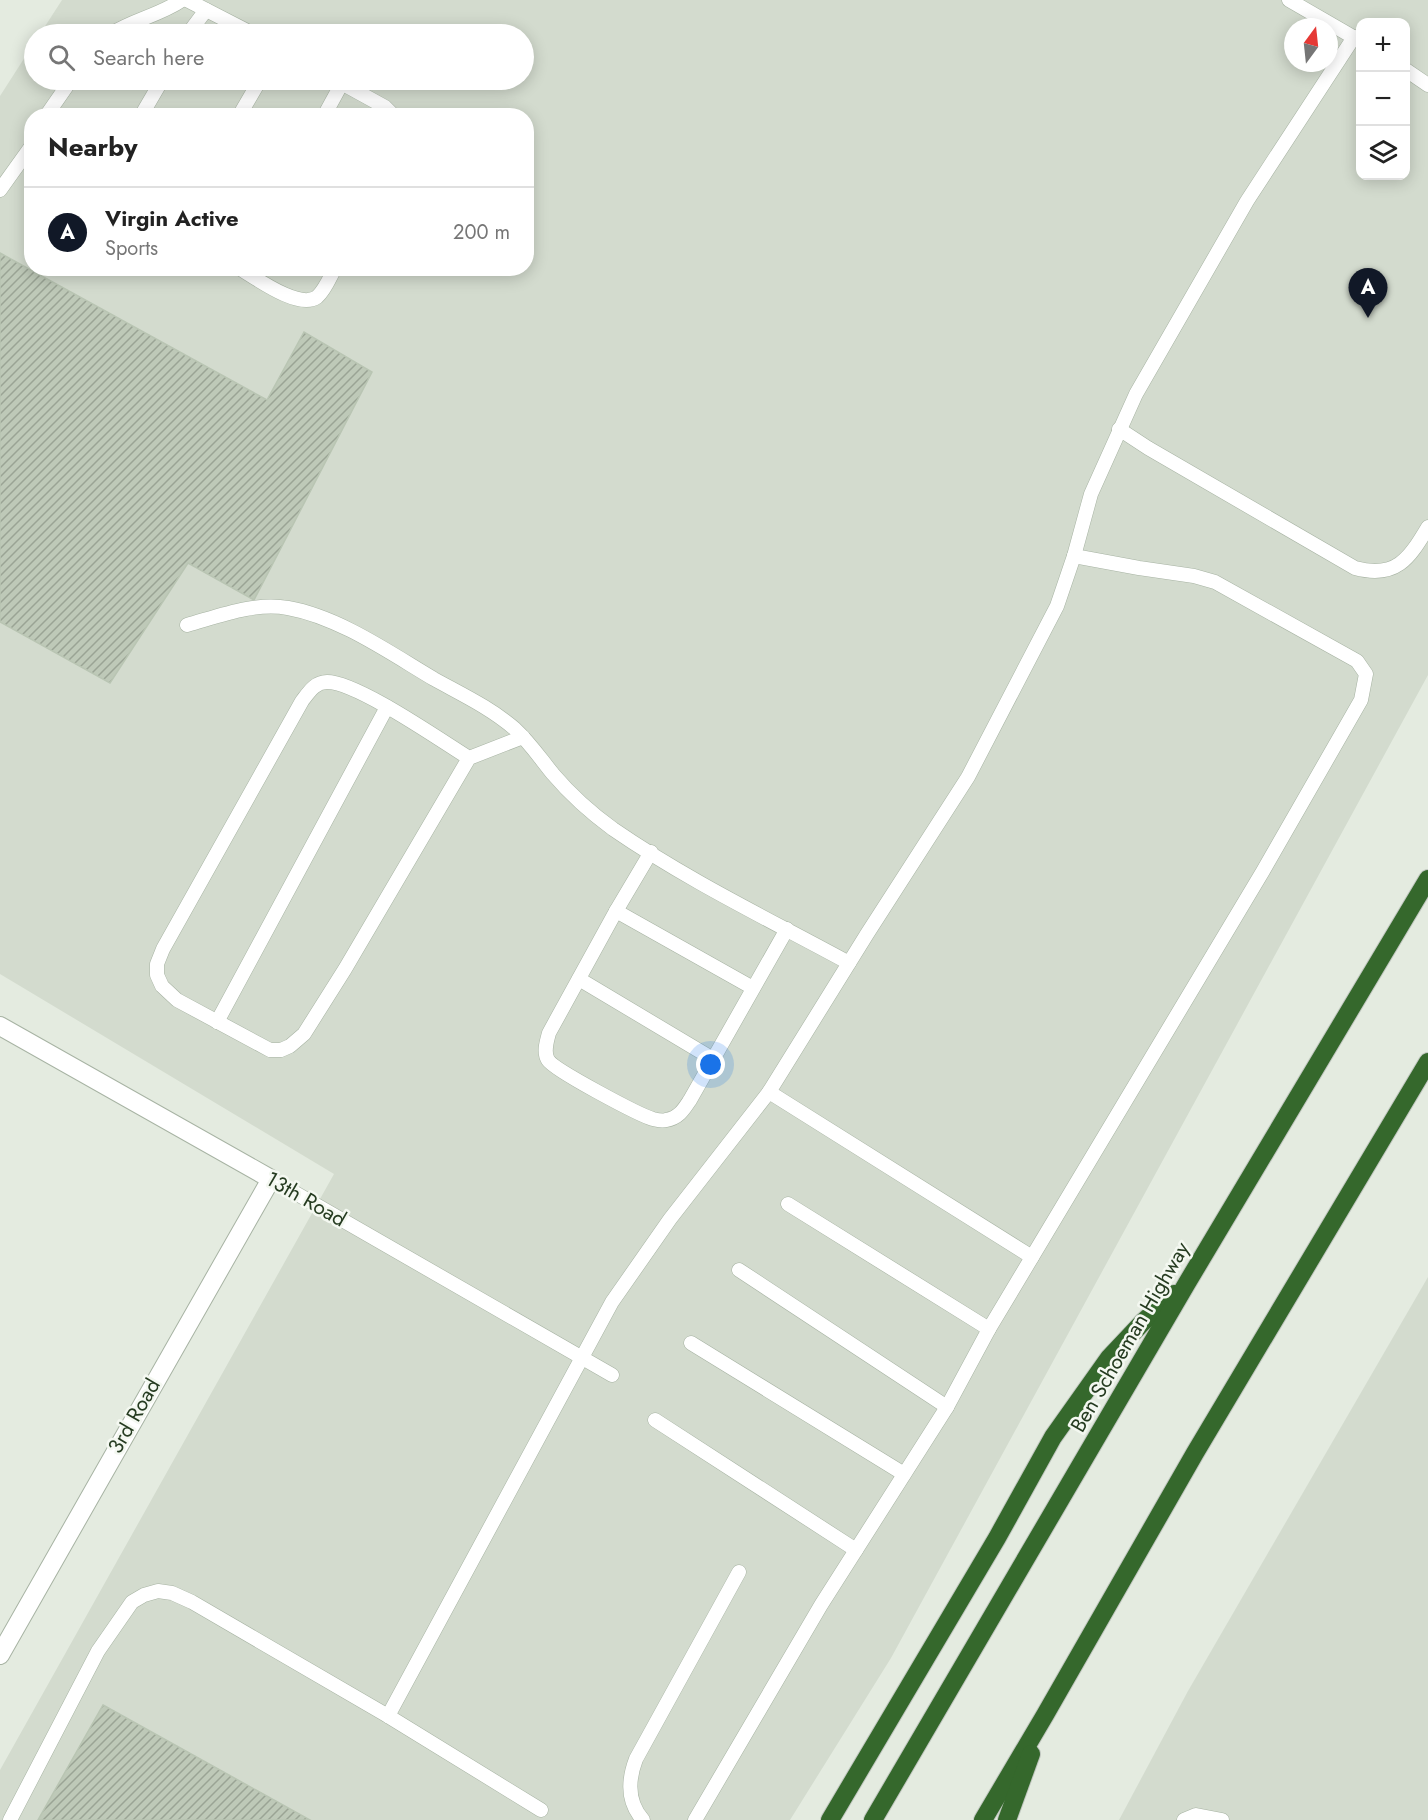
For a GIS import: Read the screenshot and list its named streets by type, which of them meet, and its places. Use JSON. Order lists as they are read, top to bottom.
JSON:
{
  "streets": {
    "highway": ["Ben Schoeman Highway"],
    "street": ["13th Road", "3rd Road"]
  },
  "crossings": [
    ["13th Road", "3rd Road"]
  ],
  "north": "top",
  "page": {
    "map_buttons": ["+", "−"],
    "search": "Search here",
    "heading": "Nearby",
    "list": [
      {
        "mark": "A",
        "name": "Virgin Active",
        "note": "Sports",
        "value": "200 m"
      }
    ],
    "pins": "A"
  }
}
